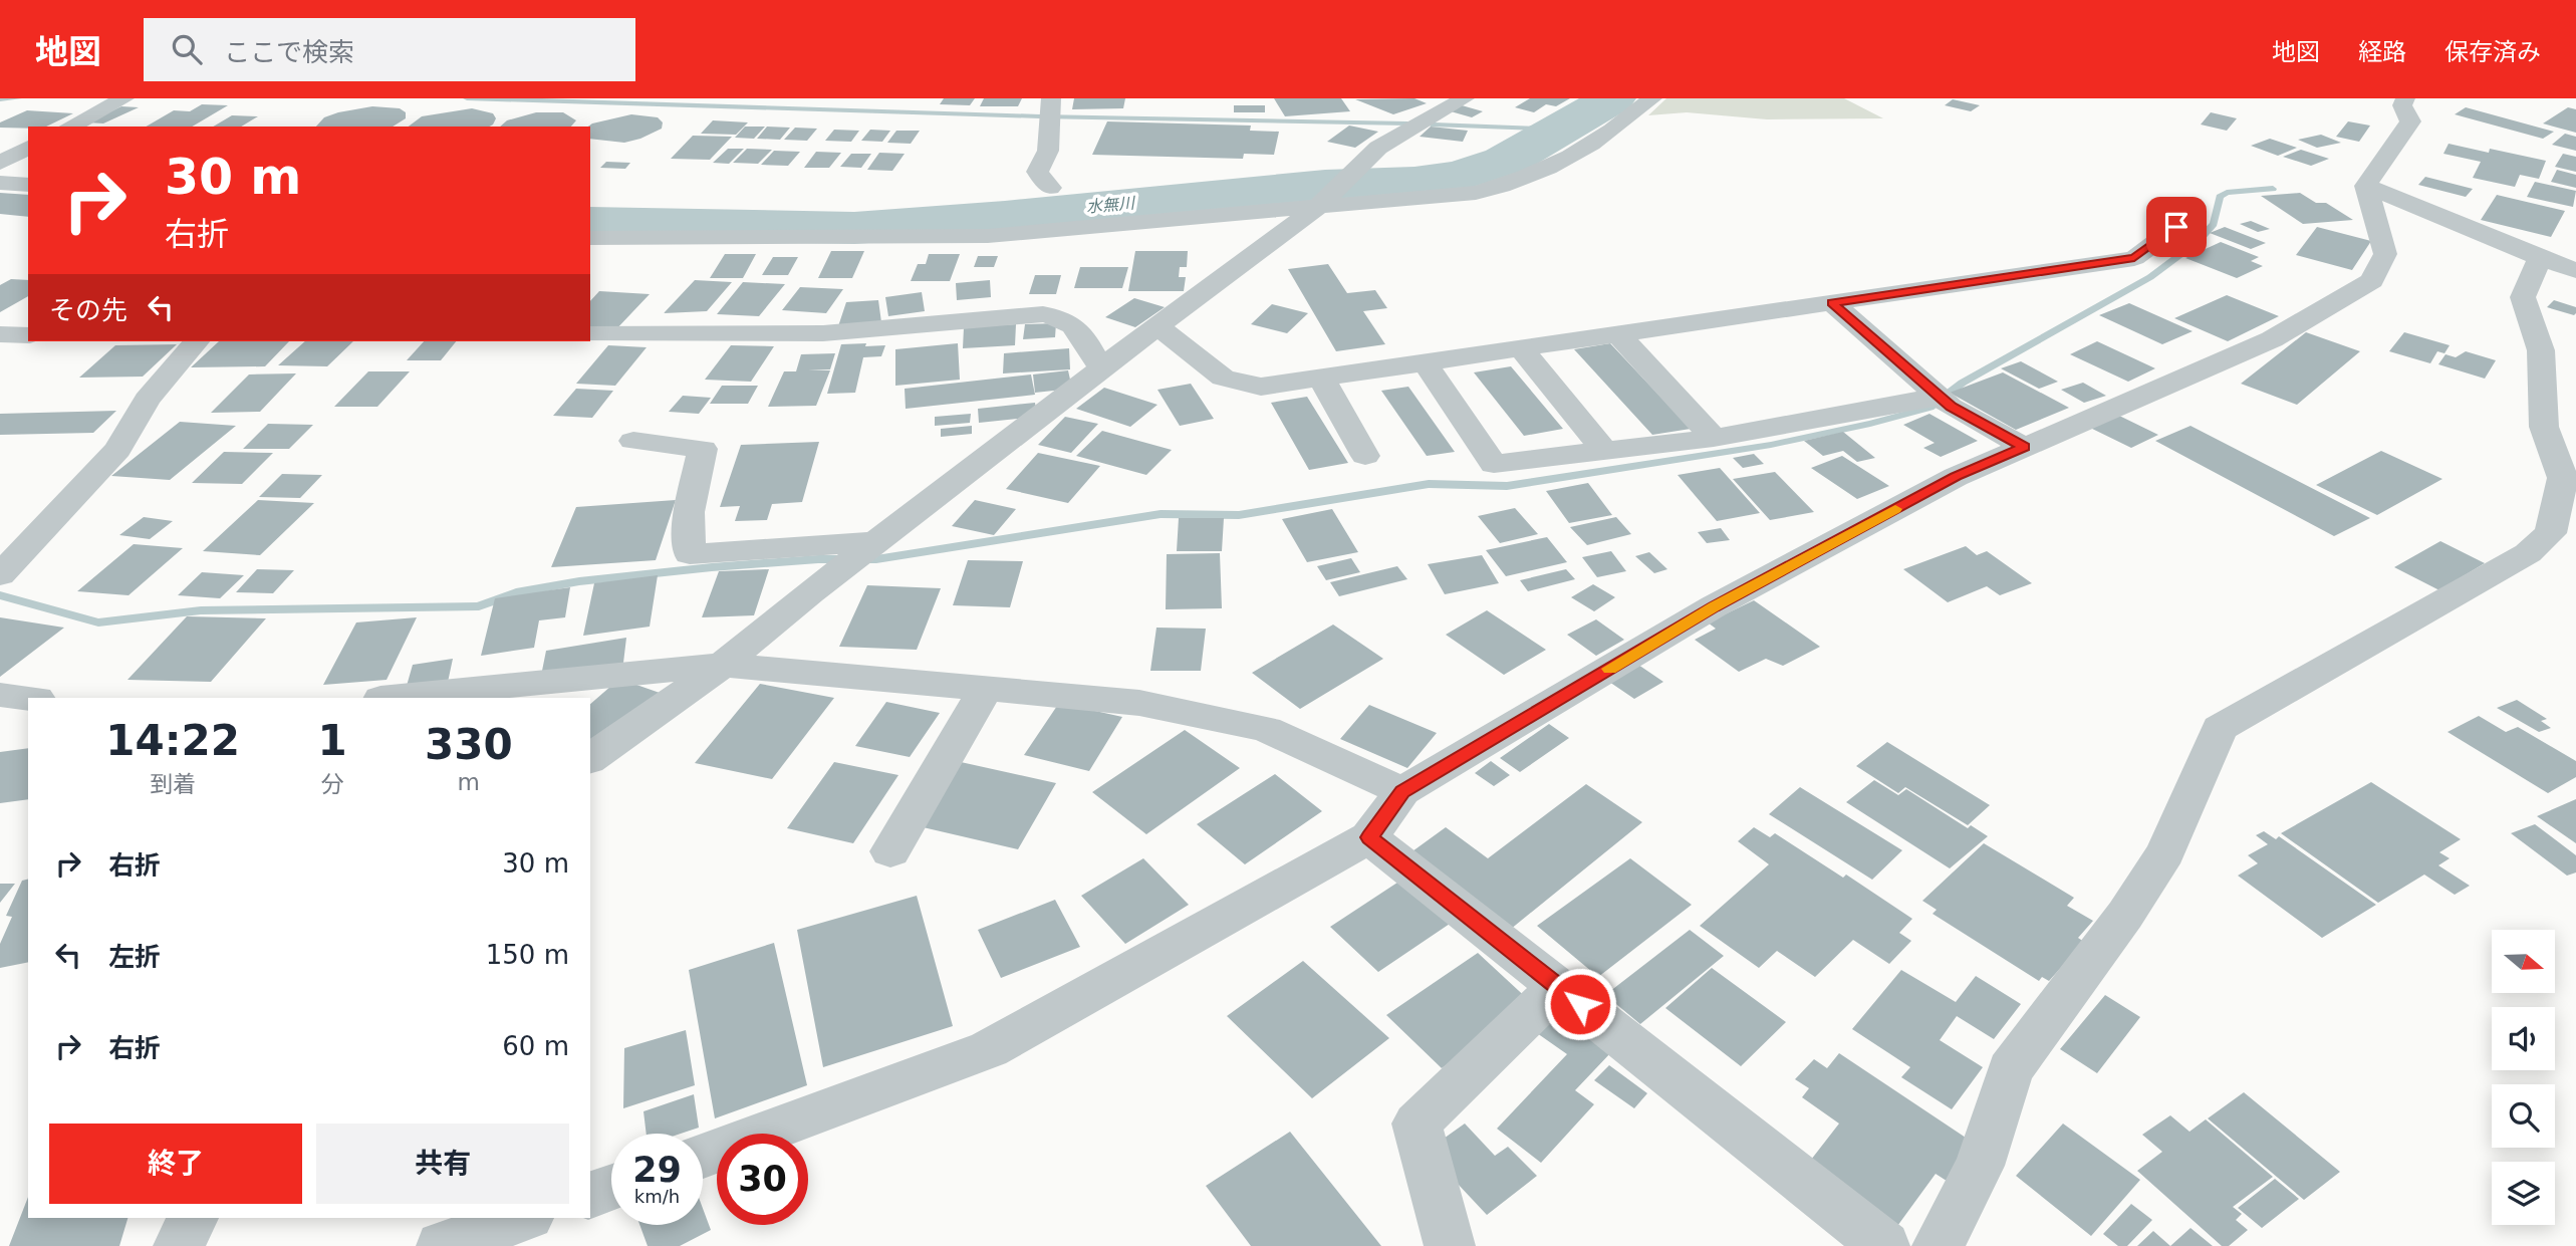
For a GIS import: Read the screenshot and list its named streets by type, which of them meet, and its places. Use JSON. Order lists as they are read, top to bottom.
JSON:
{
  "water": ["水無川"],
  "north": "right",
  "page": {
    "header": "地図",
    "search": "ここで検索",
    "nav": ["地図", "経路", "保存済み"],
    "turn": ["30 m", "右折"],
    "then": "その先",
    "eta": [
      "14:22",
      "到着",
      "1",
      "分",
      "330",
      "m"
    ],
    "list": [
      {
        "name": "右折",
        "value": "30 m"
      },
      {
        "name": "左折",
        "value": "150 m"
      },
      {
        "name": "右折",
        "value": "60 m"
      }
    ],
    "buttons": ["終了", "共有"],
    "speed": "29 km/h",
    "limit": "30"
  }
}
